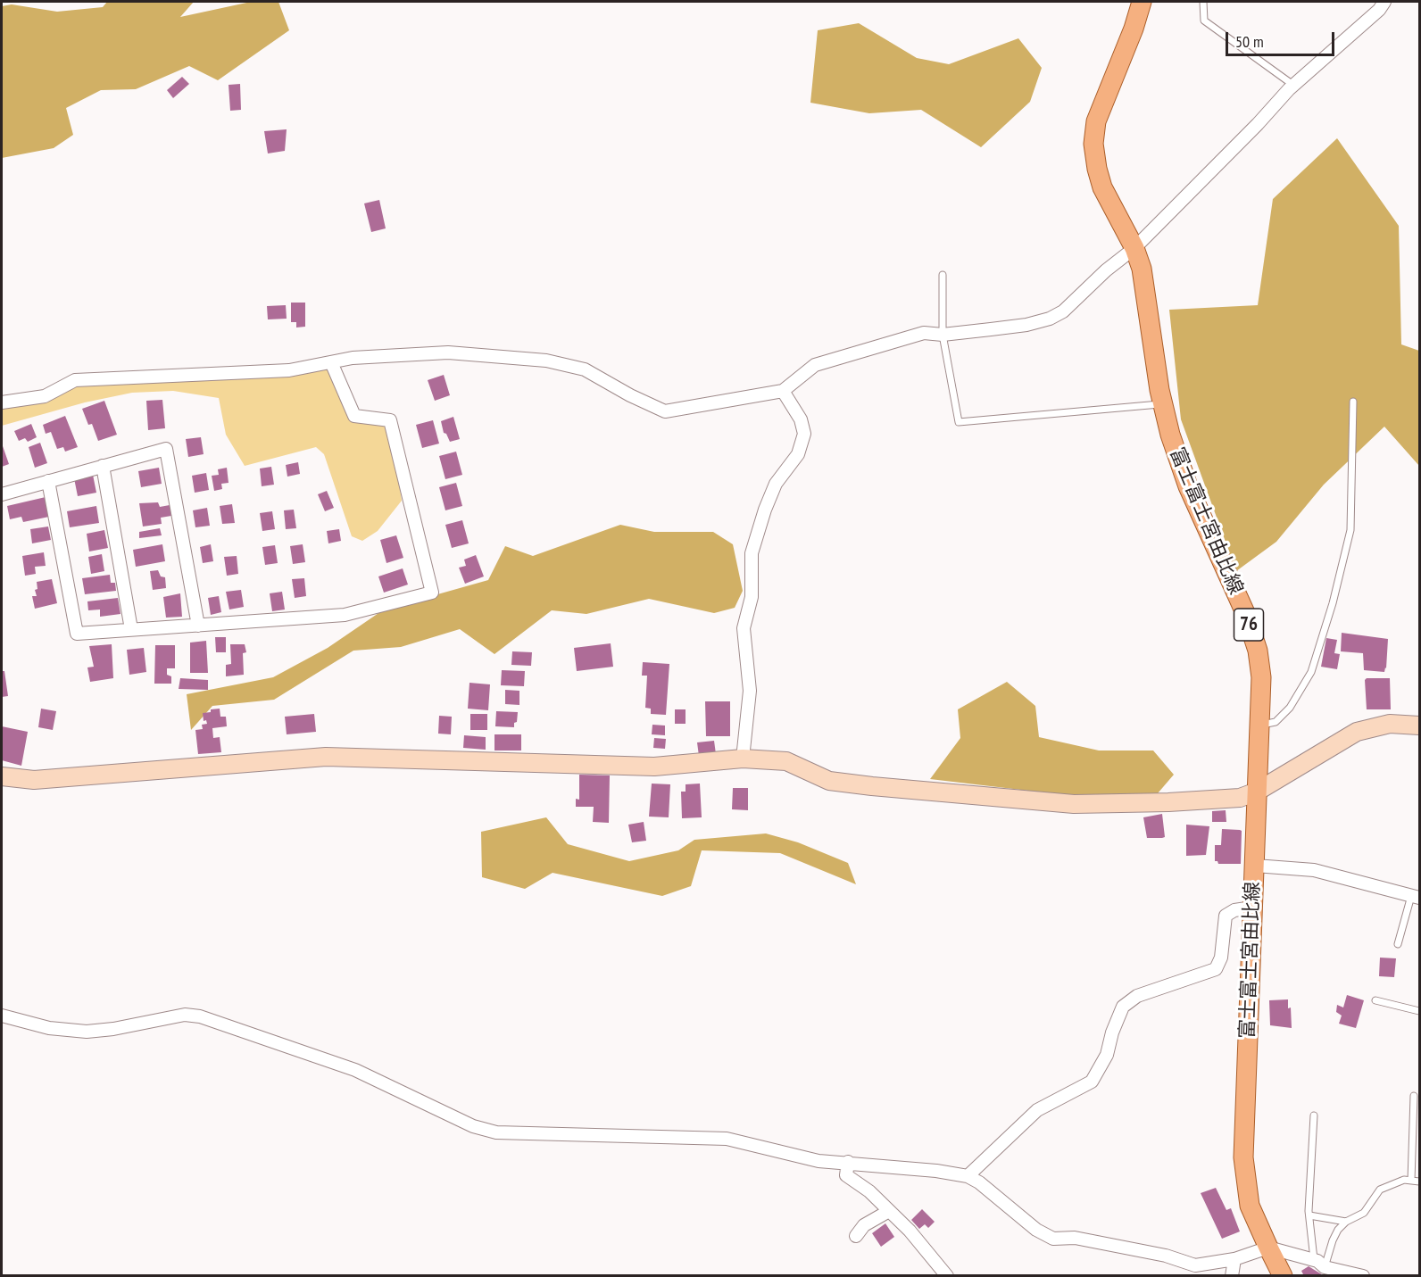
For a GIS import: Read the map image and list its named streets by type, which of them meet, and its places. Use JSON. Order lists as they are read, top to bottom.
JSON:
{
  "streets": {
    "main road": ["富士富士宮由比線", "76"]
  },
  "scale_bar": "50 m"
}
